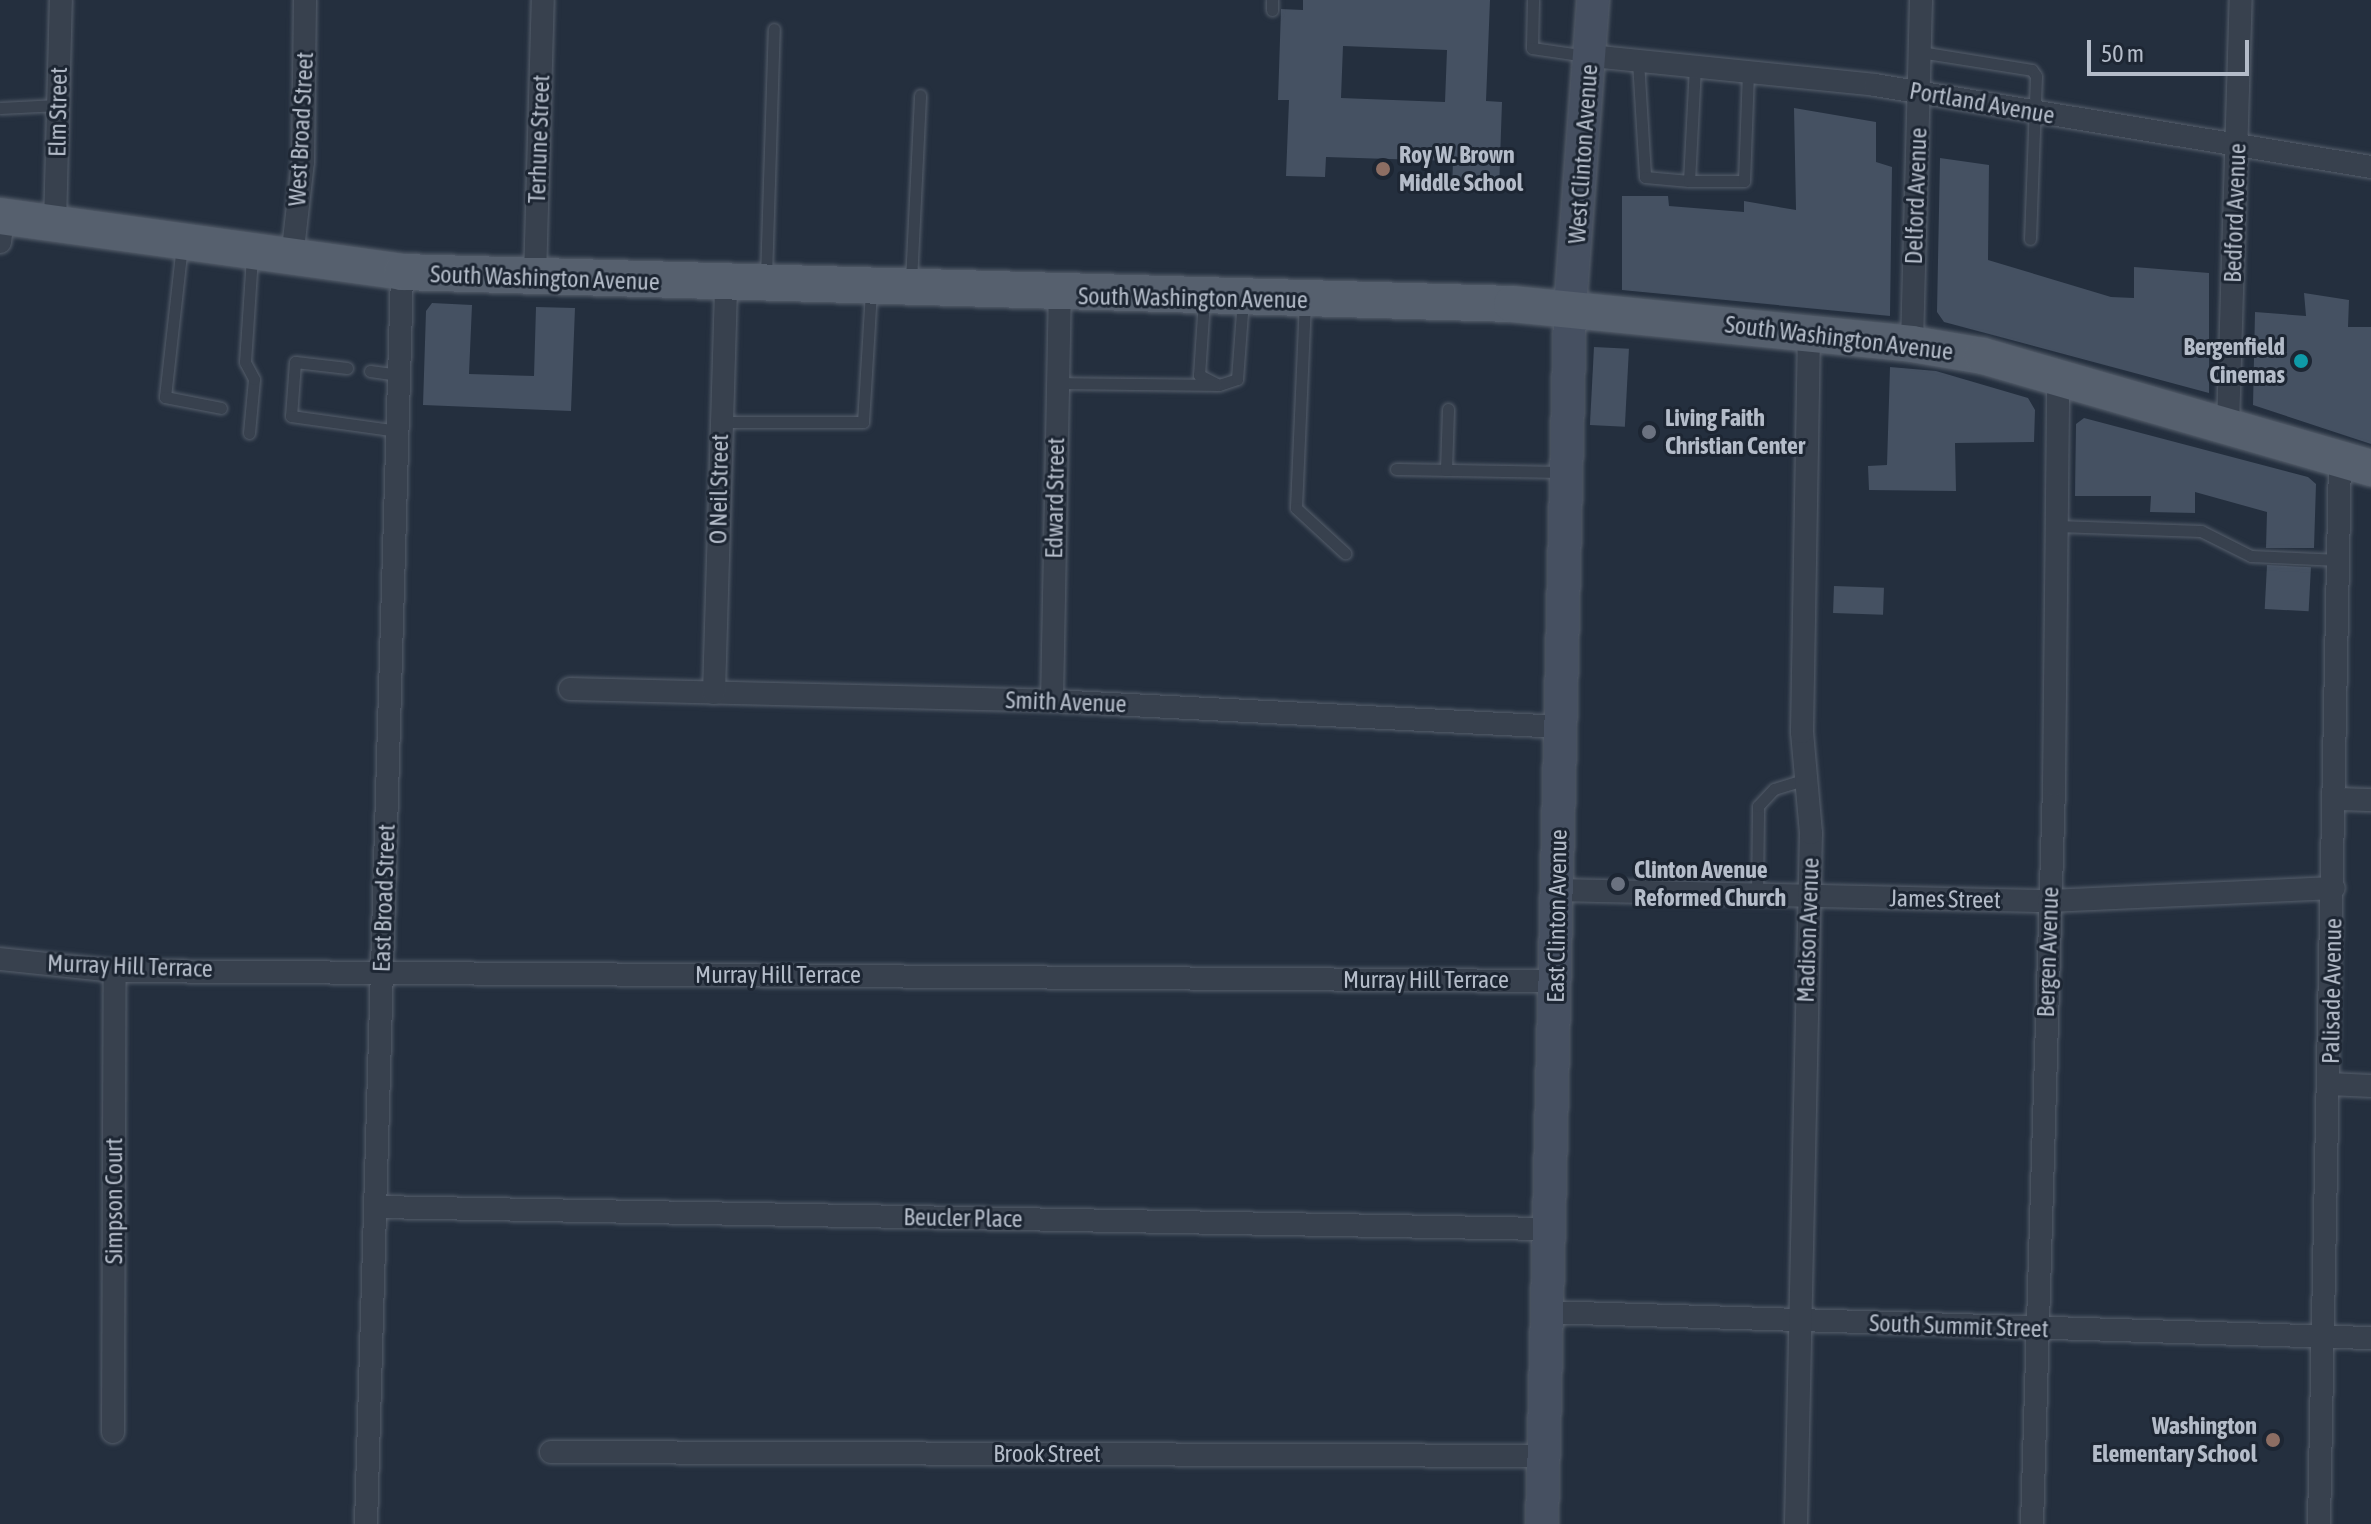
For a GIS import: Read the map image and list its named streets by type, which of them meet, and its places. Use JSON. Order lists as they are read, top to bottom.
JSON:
{
  "streets": {
    "main road": ["South Washington Avenue"],
    "street": [
      "Portland Avenue",
      "Elm Street",
      "West Broad Street",
      "Terhune Street",
      "West Clinton Avenue",
      "Delford Avenue",
      "Bedford Avenue",
      "O Neil Street",
      "Edward Street",
      "Smith Avenue",
      "East Broad Street",
      "James Street",
      "East Clinton Avenue",
      "Madison Avenue",
      "Bergen Avenue",
      "Murray Hill Terrace",
      "Palisade Avenue",
      "Simpson Court",
      "Beucler Place",
      "South Summit Street",
      "Brook Street"
    ]
  },
  "crossings": [
    ["Portland Avenue", "West Clinton Avenue"],
    ["Portland Avenue", "Delford Avenue"],
    ["Portland Avenue", "Bedford Avenue"],
    ["Elm Street", "South Washington Avenue"],
    ["West Broad Street", "South Washington Avenue"],
    ["Terhune Street", "South Washington Avenue"],
    ["West Clinton Avenue", "South Washington Avenue"],
    ["West Clinton Avenue", "East Clinton Avenue"],
    ["Delford Avenue", "South Washington Avenue"],
    ["Bedford Avenue", "South Washington Avenue"],
    ["South Washington Avenue", "O Neil Street"],
    ["South Washington Avenue", "Edward Street"],
    ["South Washington Avenue", "East Broad Street"],
    ["South Washington Avenue", "East Clinton Avenue"],
    ["South Washington Avenue", "Madison Avenue"],
    ["South Washington Avenue", "Bergen Avenue"],
    ["South Washington Avenue", "Palisade Avenue"],
    ["O Neil Street", "Smith Avenue"],
    ["Edward Street", "Smith Avenue"],
    ["Smith Avenue", "East Clinton Avenue"],
    ["East Broad Street", "Murray Hill Terrace"],
    ["East Broad Street", "Beucler Place"],
    ["James Street", "East Clinton Avenue"],
    ["James Street", "Madison Avenue"],
    ["James Street", "Bergen Avenue"],
    ["James Street", "Palisade Avenue"],
    ["East Clinton Avenue", "Murray Hill Terrace"],
    ["East Clinton Avenue", "Beucler Place"],
    ["East Clinton Avenue", "South Summit Street"],
    ["East Clinton Avenue", "Brook Street"],
    ["Madison Avenue", "South Summit Street"],
    ["Bergen Avenue", "South Summit Street"],
    ["Murray Hill Terrace", "Simpson Court"],
    ["Palisade Avenue", "South Summit Street"]
  ],
  "places": [
    "Roy W. Brown Middle School",
    "Bergenfield Cinemas",
    "Living Faith Christian Center",
    "Clinton Avenue Reformed Church",
    "Washington Elementary School"
  ],
  "scale_bar": "50 m"
}
